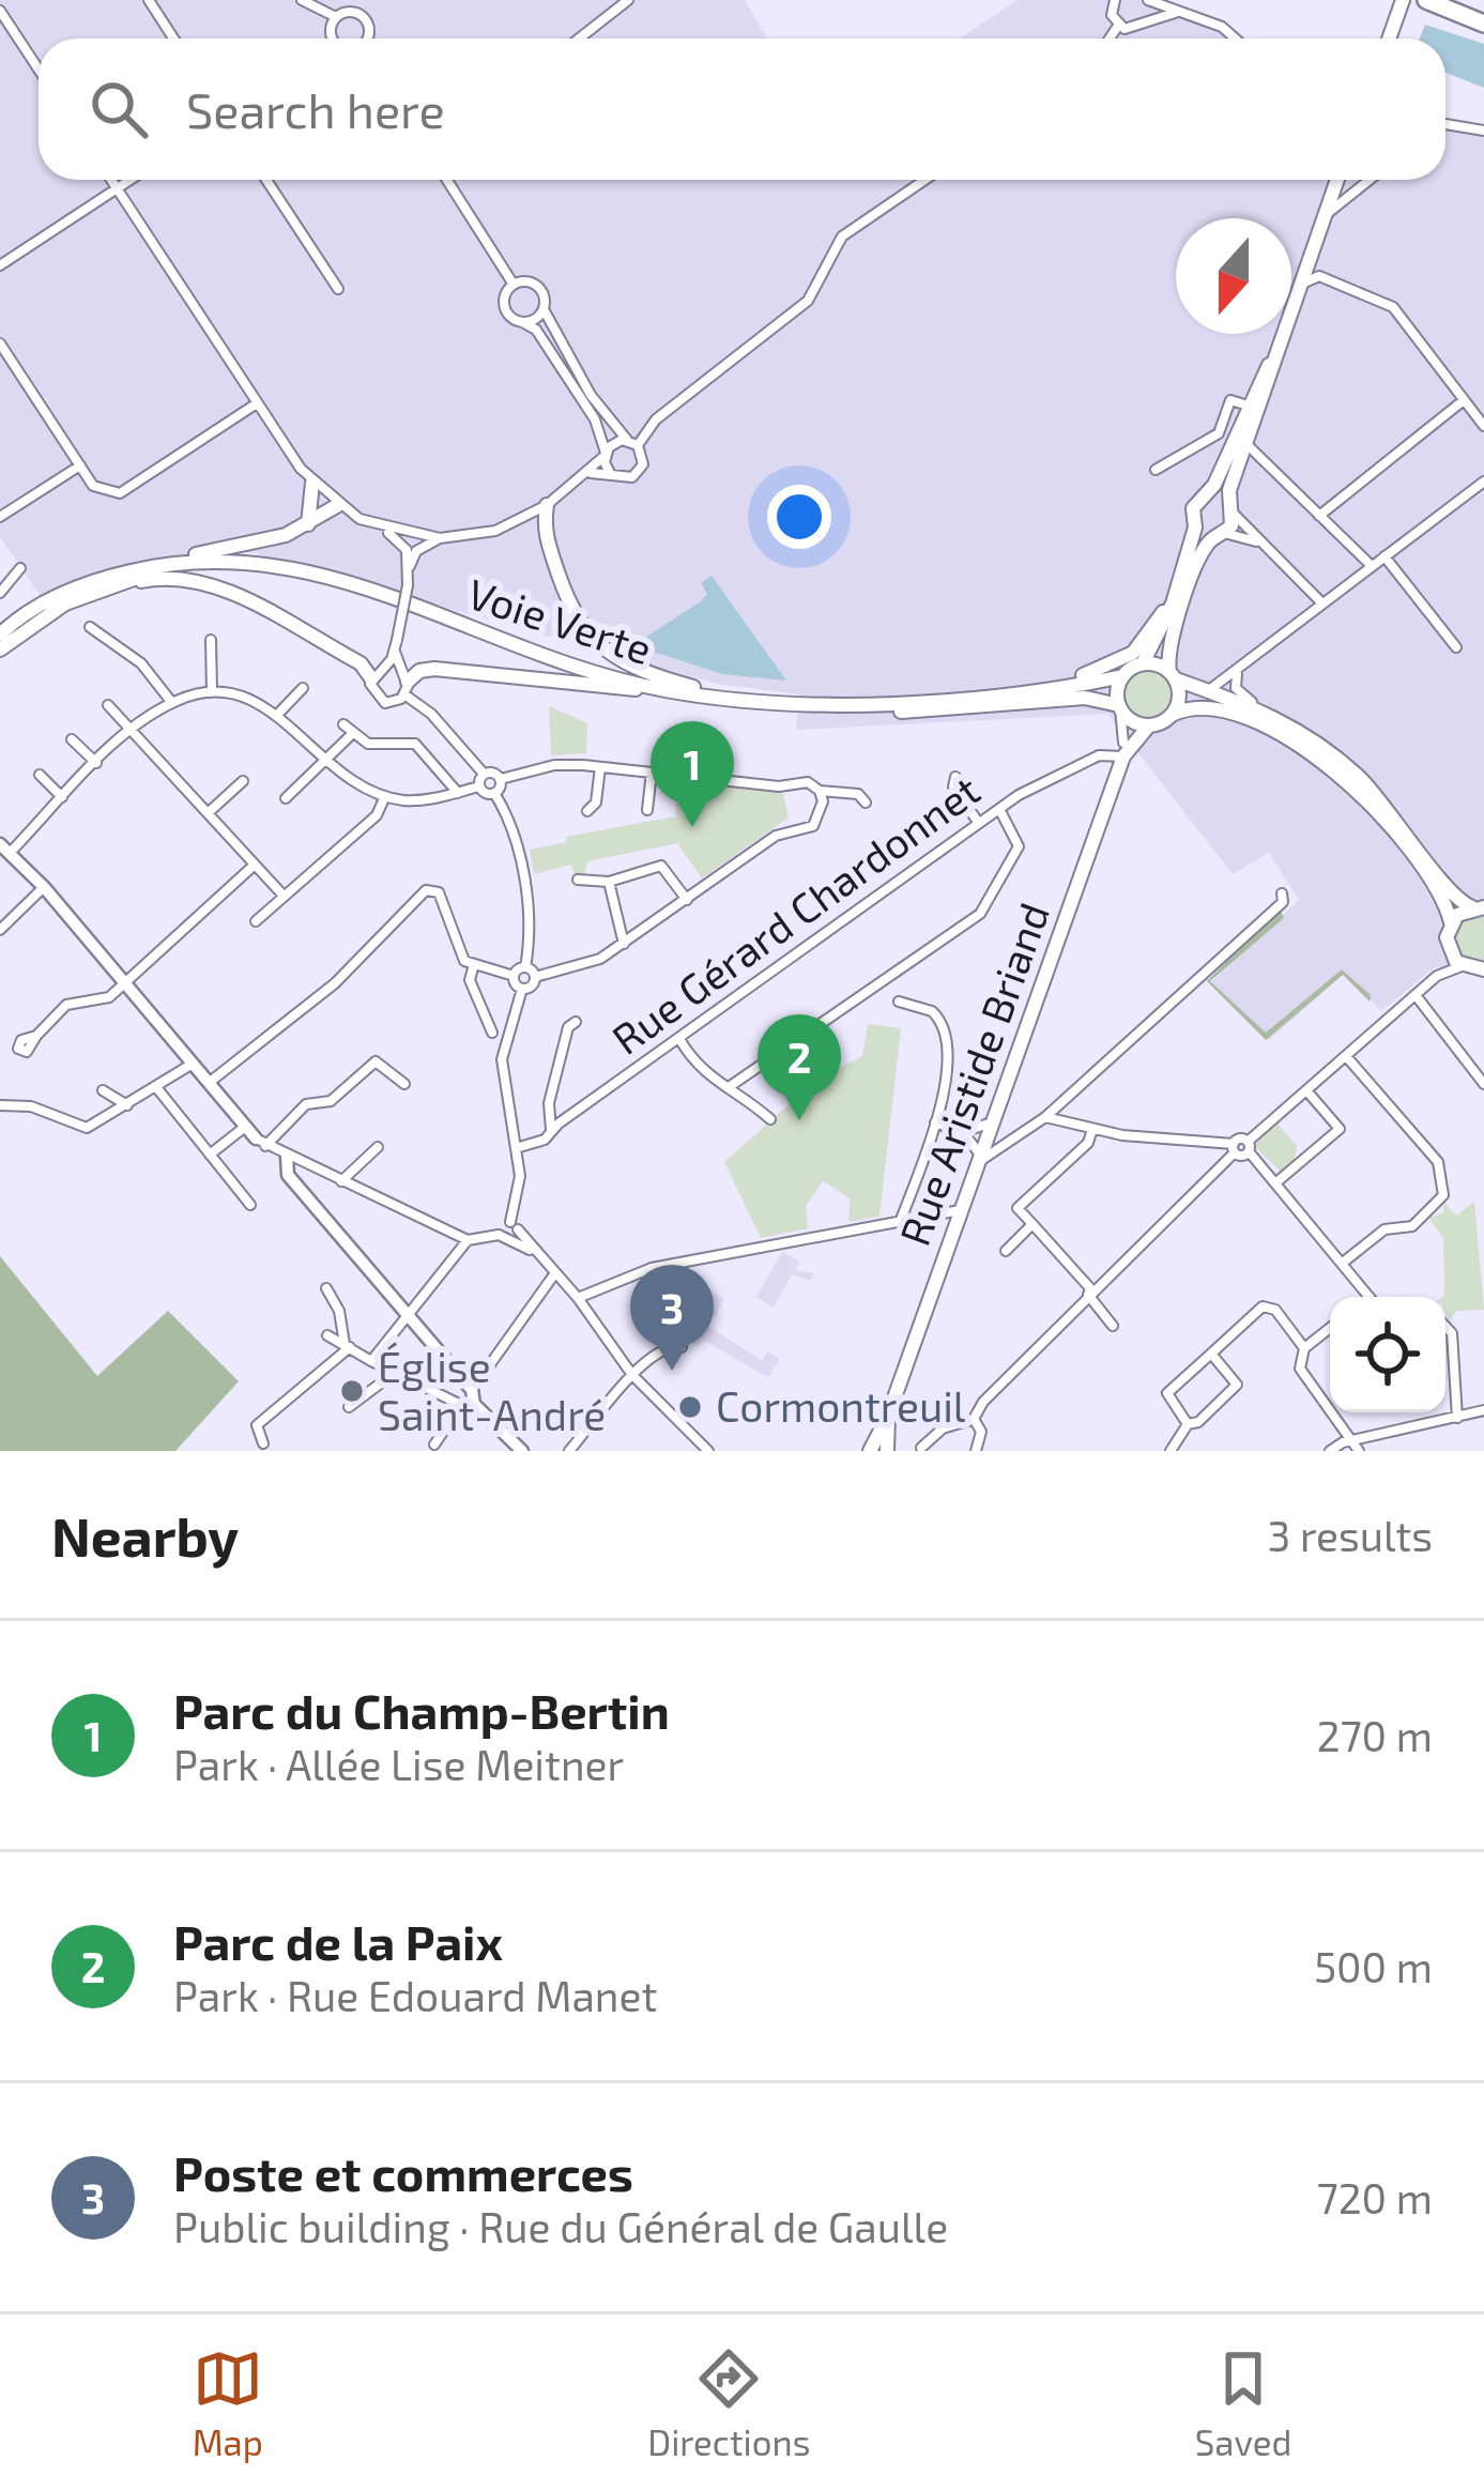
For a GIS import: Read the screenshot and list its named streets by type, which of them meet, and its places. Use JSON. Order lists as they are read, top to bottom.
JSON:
{
  "streets": {
    "main road": ["Voie Verte", "Rue Aristide Briand"],
    "street": ["Rue Gérard Chardonnet"]
  },
  "crossings": [
    ["Voie Verte", "Rue Aristide Briand"],
    ["Rue Gérard Chardonnet", "Rue Aristide Briand"]
  ],
  "places": ["Église Saint-André", "Cormontreuil"],
  "north": "bottom",
  "page": {
    "search": "Search here",
    "pins": ["1", "2", "3"],
    "heading": ["Nearby", "3 results"],
    "list": [
      {
        "mark": "1",
        "name": "Parc du Champ-Bertin",
        "note": "Park · Allée Lise Meitner",
        "value": "270 m"
      },
      {
        "mark": "2",
        "name": "Parc de la Paix",
        "note": "Park · Rue Edouard Manet",
        "value": "500 m"
      },
      {
        "mark": "3",
        "name": "Poste et commerces",
        "note": "Public building · Rue du Général de Gaulle",
        "value": "720 m"
      }
    ],
    "nav": ["Map", "Directions", "Saved"]
  }
}
